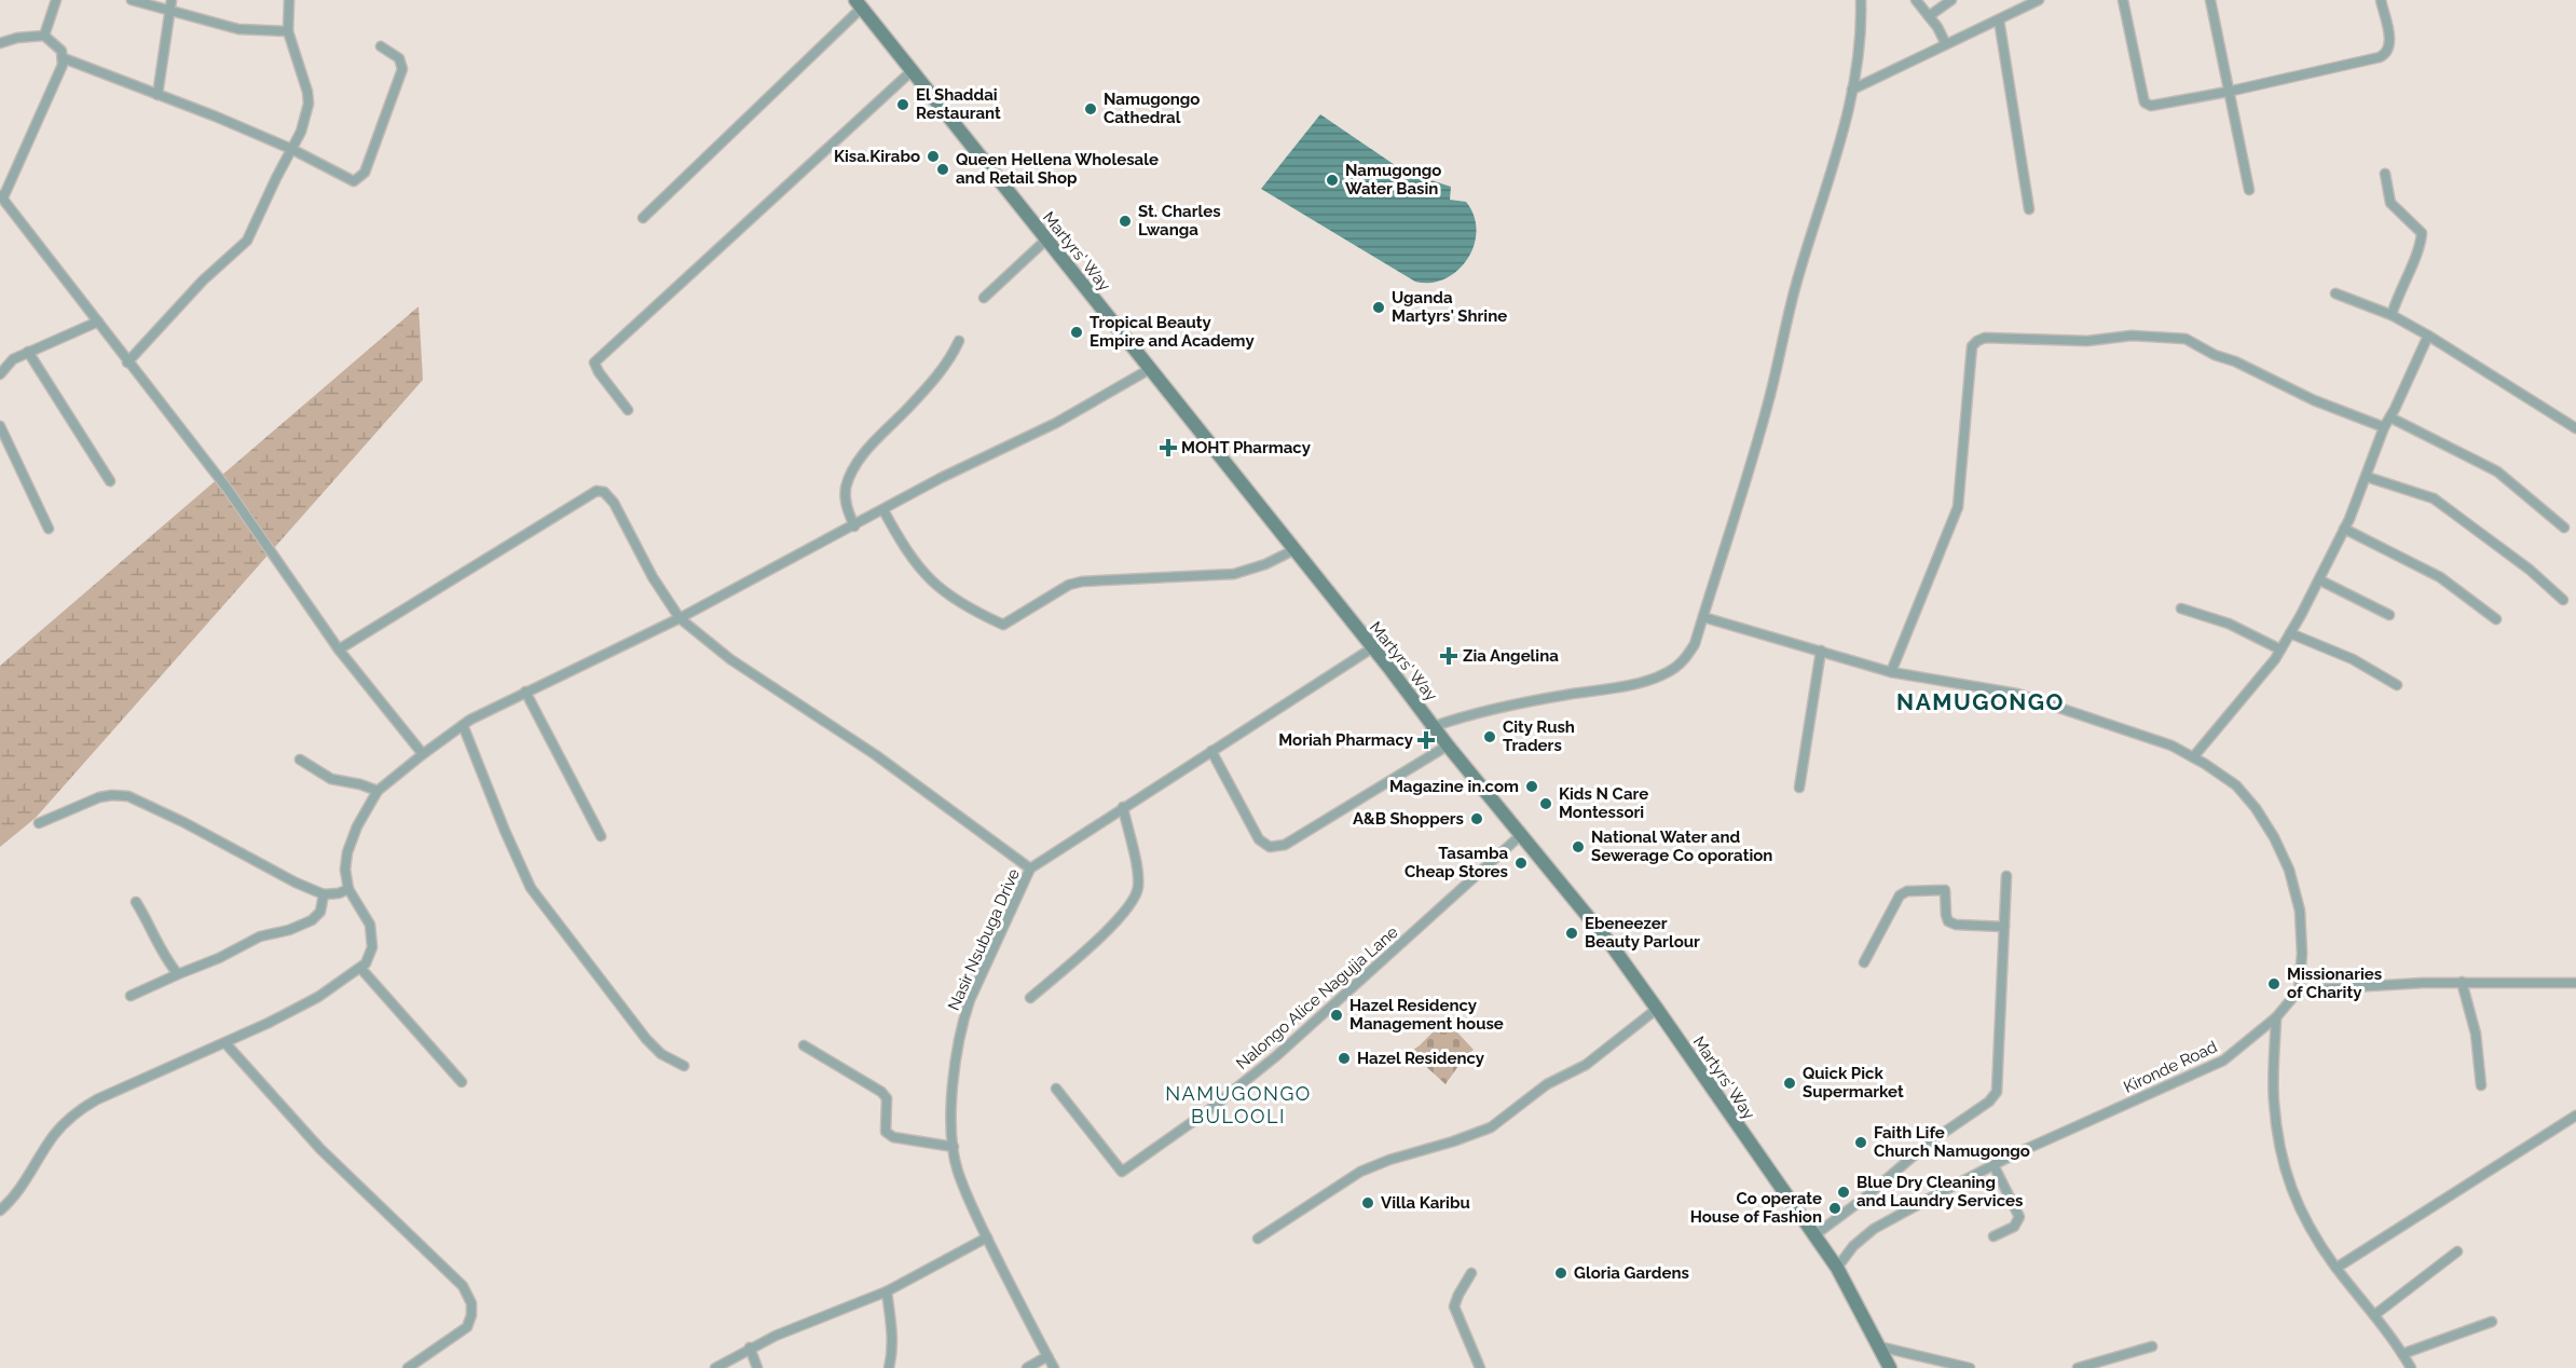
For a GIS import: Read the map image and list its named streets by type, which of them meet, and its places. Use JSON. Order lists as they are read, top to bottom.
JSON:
{
  "streets": {
    "main road": ["Martyrs' Way"],
    "street": ["Nasir Nsubuga Drive", "Nalongo Alice Nagujja Lane", "Kironde Road"]
  },
  "crossings": [
    ["Martyrs' Way", "Nasir Nsubuga Drive"],
    ["Martyrs' Way", "Nalongo Alice Nagujja Lane"],
    ["Martyrs' Way", "Kironde Road"]
  ],
  "districts": ["NAMUGONGO", "NAMUGONGO BULOOLI"],
  "places": {
    "other": [
      "El Shaddai Restaurant",
      "Namugongo Cathedral",
      "Kisa.Kirabo",
      "Queen Hellena Wholesale and Retail Shop",
      "Namugongo Water Basin",
      "St. Charles Lwanga",
      "Uganda Martyrs' Shrine",
      "Tropical Beauty Empire and Academy",
      "City Rush Traders",
      "Magazine in.com",
      "Kids N Care Montessori",
      "A&B Shoppers",
      "National Water and Sewerage Co oporation",
      "Tasamba Cheap Stores",
      "Ebeneezer Beauty Parlour",
      "Missionaries of Charity",
      "Hazel Residency Management house",
      "Hazel Residency",
      "Quick Pick Supermarket",
      "Faith Life Church Namugongo",
      "Blue Dry Cleaning and Laundry Services",
      "Villa Karibu",
      "Co operate House of Fashion",
      "Gloria Gardens"
    ],
    "health": ["MOHT Pharmacy", "Zia Angelina", "Moriah Pharmacy"]
  }
}
